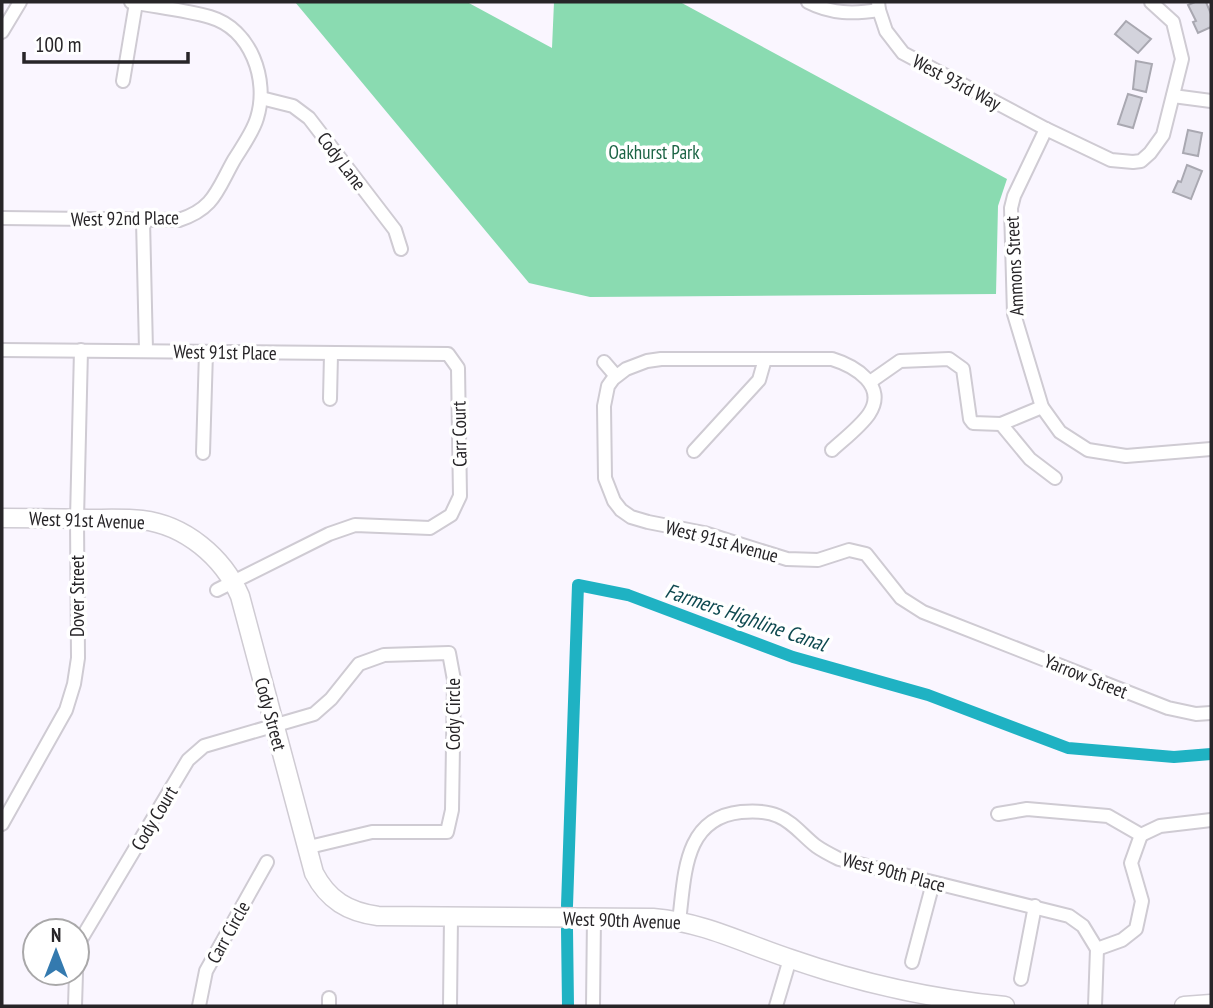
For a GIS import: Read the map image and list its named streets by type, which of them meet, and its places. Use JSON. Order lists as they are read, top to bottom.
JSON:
{
  "streets": {
    "street": [
      "West 93rd Way",
      "Cody Lane",
      "West 92nd Place",
      "Ammons Street",
      "West 91st Place",
      "Carr Court",
      "West 91st Avenue",
      "Dover Street",
      "Yarrow Street",
      "Cody Street",
      "Cody Circle",
      "Cody Court",
      "West 90th Place",
      "West 90th Avenue",
      "Carr Circle"
    ]
  },
  "crossings": [
    ["West 93rd Way", "Ammons Street"],
    ["Cody Lane", "West 92nd Place"],
    ["West 91st Place", "Carr Court"],
    ["West 91st Place", "Dover Street"],
    ["Carr Court", "West 91st Avenue"],
    ["Carr Court", "Cody Street"],
    ["West 91st Avenue", "Dover Street"],
    ["West 91st Avenue", "Yarrow Street"],
    ["West 91st Avenue", "Cody Street"],
    ["Cody Street", "Cody Circle"],
    ["Cody Street", "Cody Court"],
    ["Cody Street", "West 90th Avenue"],
    ["Cody Circle", "Cody Court"],
    ["Cody Circle", "West 90th Avenue"],
    ["West 90th Place", "West 90th Avenue"]
  ],
  "water": ["Farmers Highline Canal"],
  "parks": ["Oakhurst Park"],
  "scale_bar": "100 m",
  "north": "top"
}
